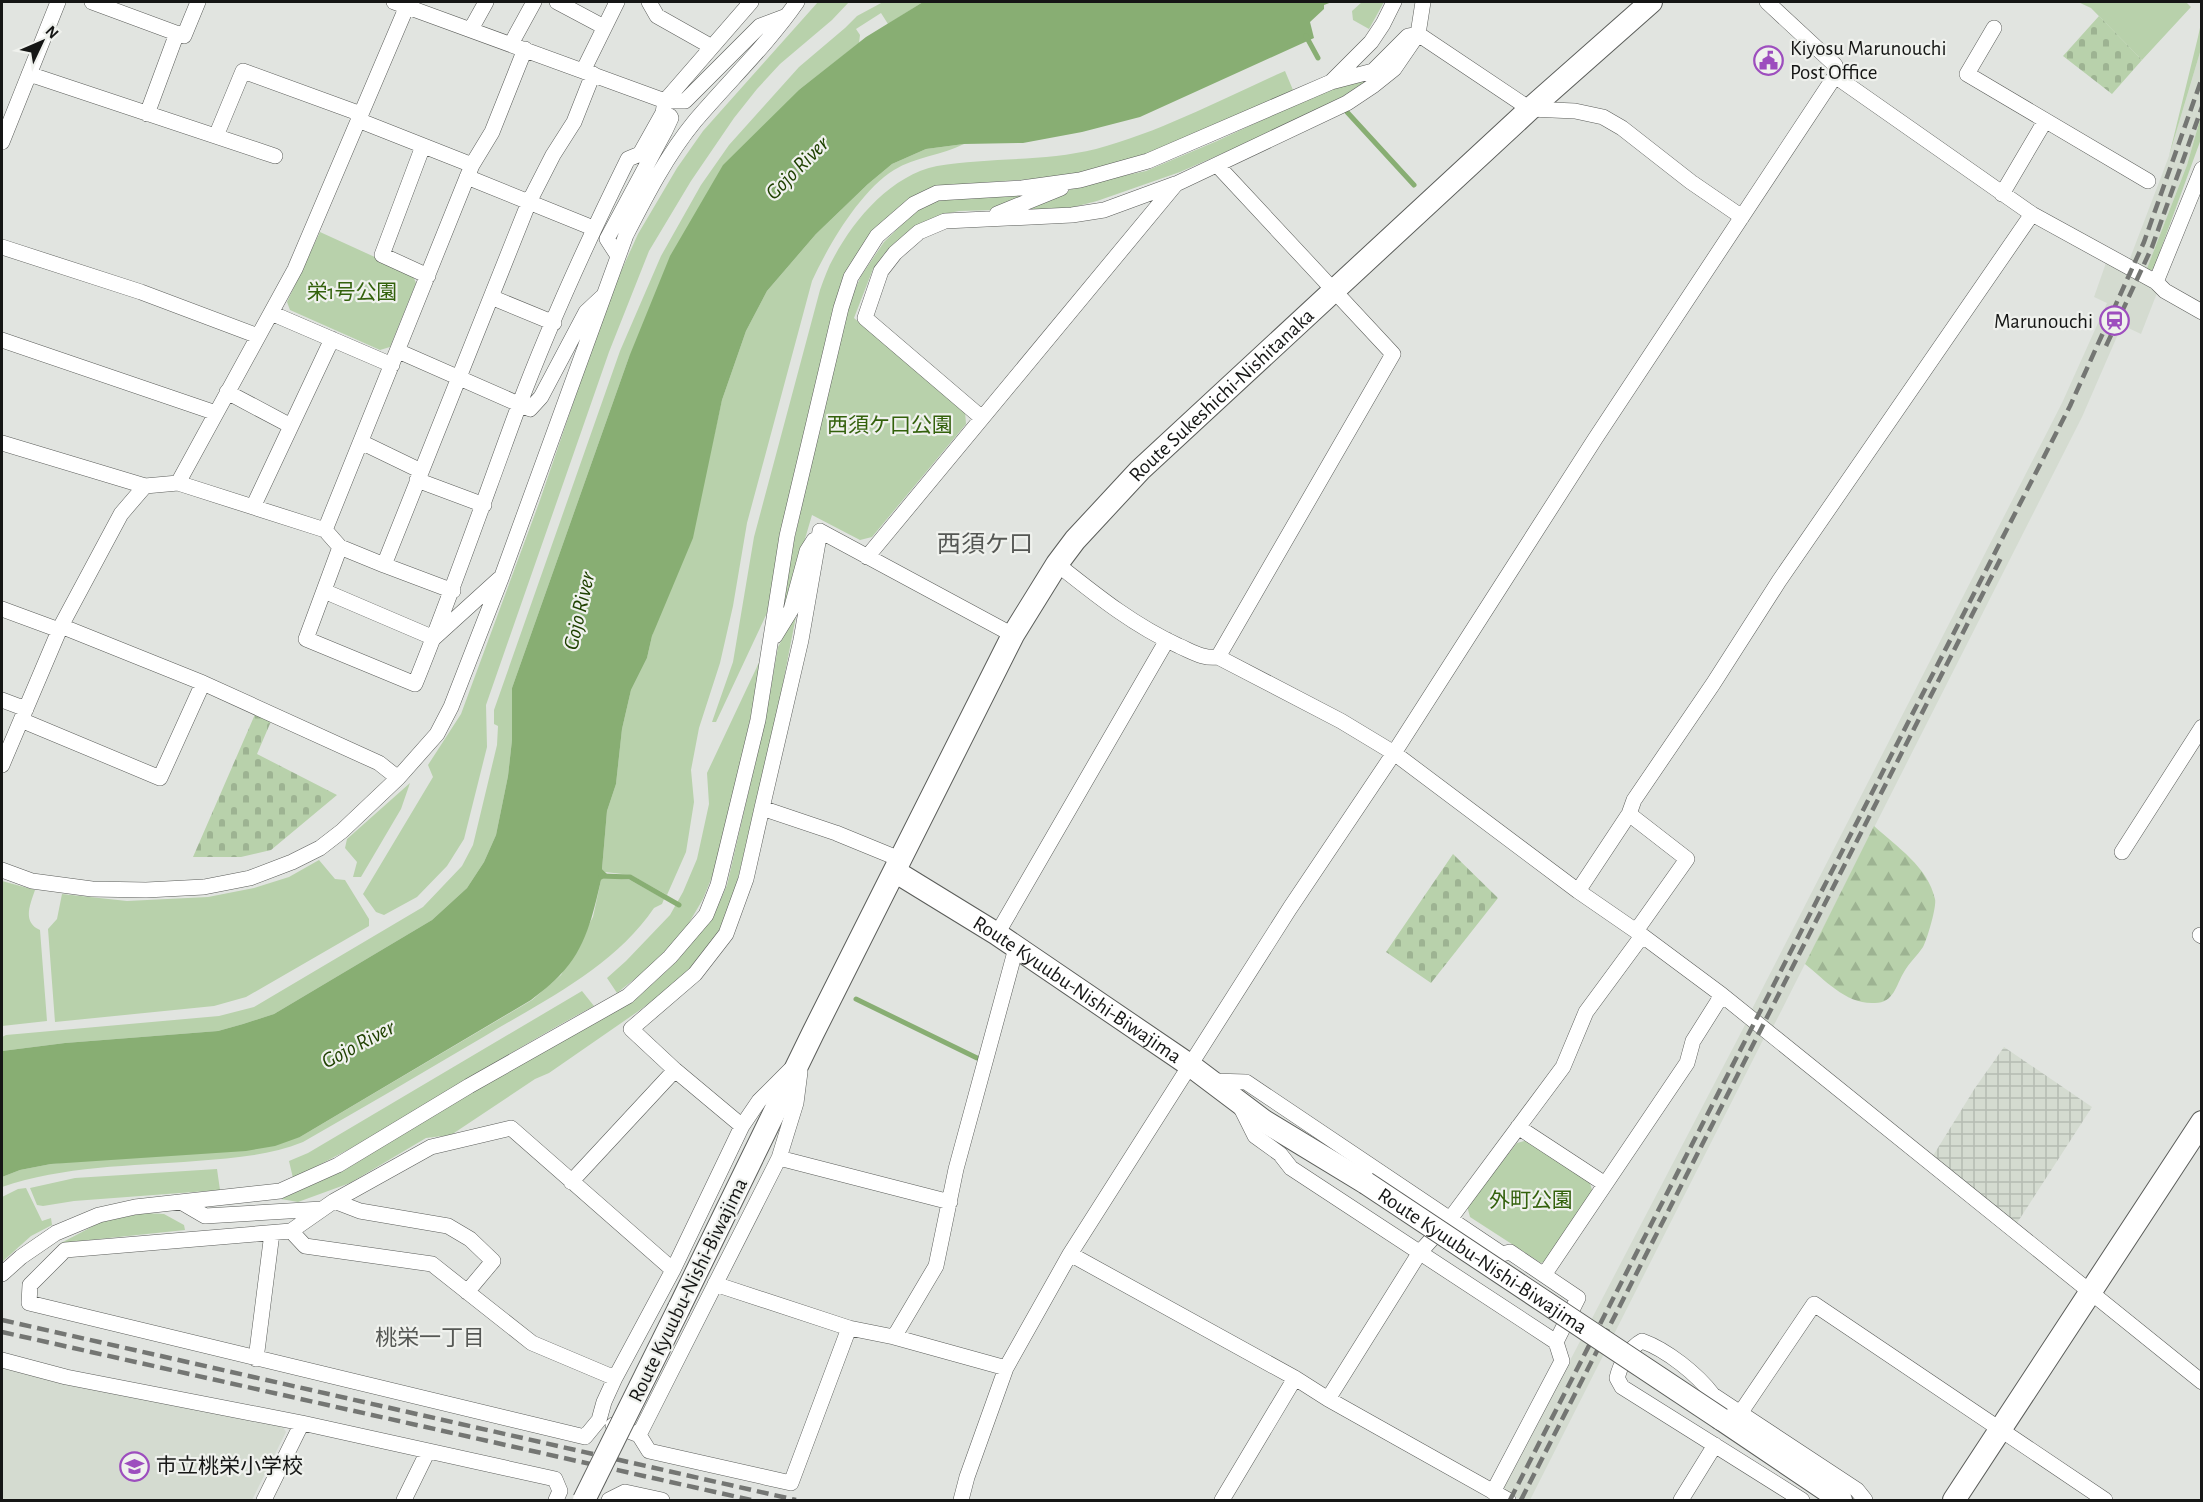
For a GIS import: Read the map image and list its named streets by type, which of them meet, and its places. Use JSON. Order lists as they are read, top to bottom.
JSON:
{
  "streets": {
    "main road": ["Route Sukeshichi-Nishitanaka", "Route Kyuubu-Nishi-Biwajima"]
  },
  "crossings": [
    ["Route Sukeshichi-Nishitanaka", "Route Kyuubu-Nishi-Biwajima"]
  ],
  "districts": ["西須ケ口", "桃栄一丁目"],
  "water": ["Gojo River"],
  "parks": ["栄1号公園", "西須ケ口公園", "外町公園"],
  "places": {
    "public building": ["Kiyosu Marunouchi Post Office"],
    "station": ["Marunouchi"],
    "school or university": ["市立桃栄小学校"]
  },
  "north": "top right"
}
